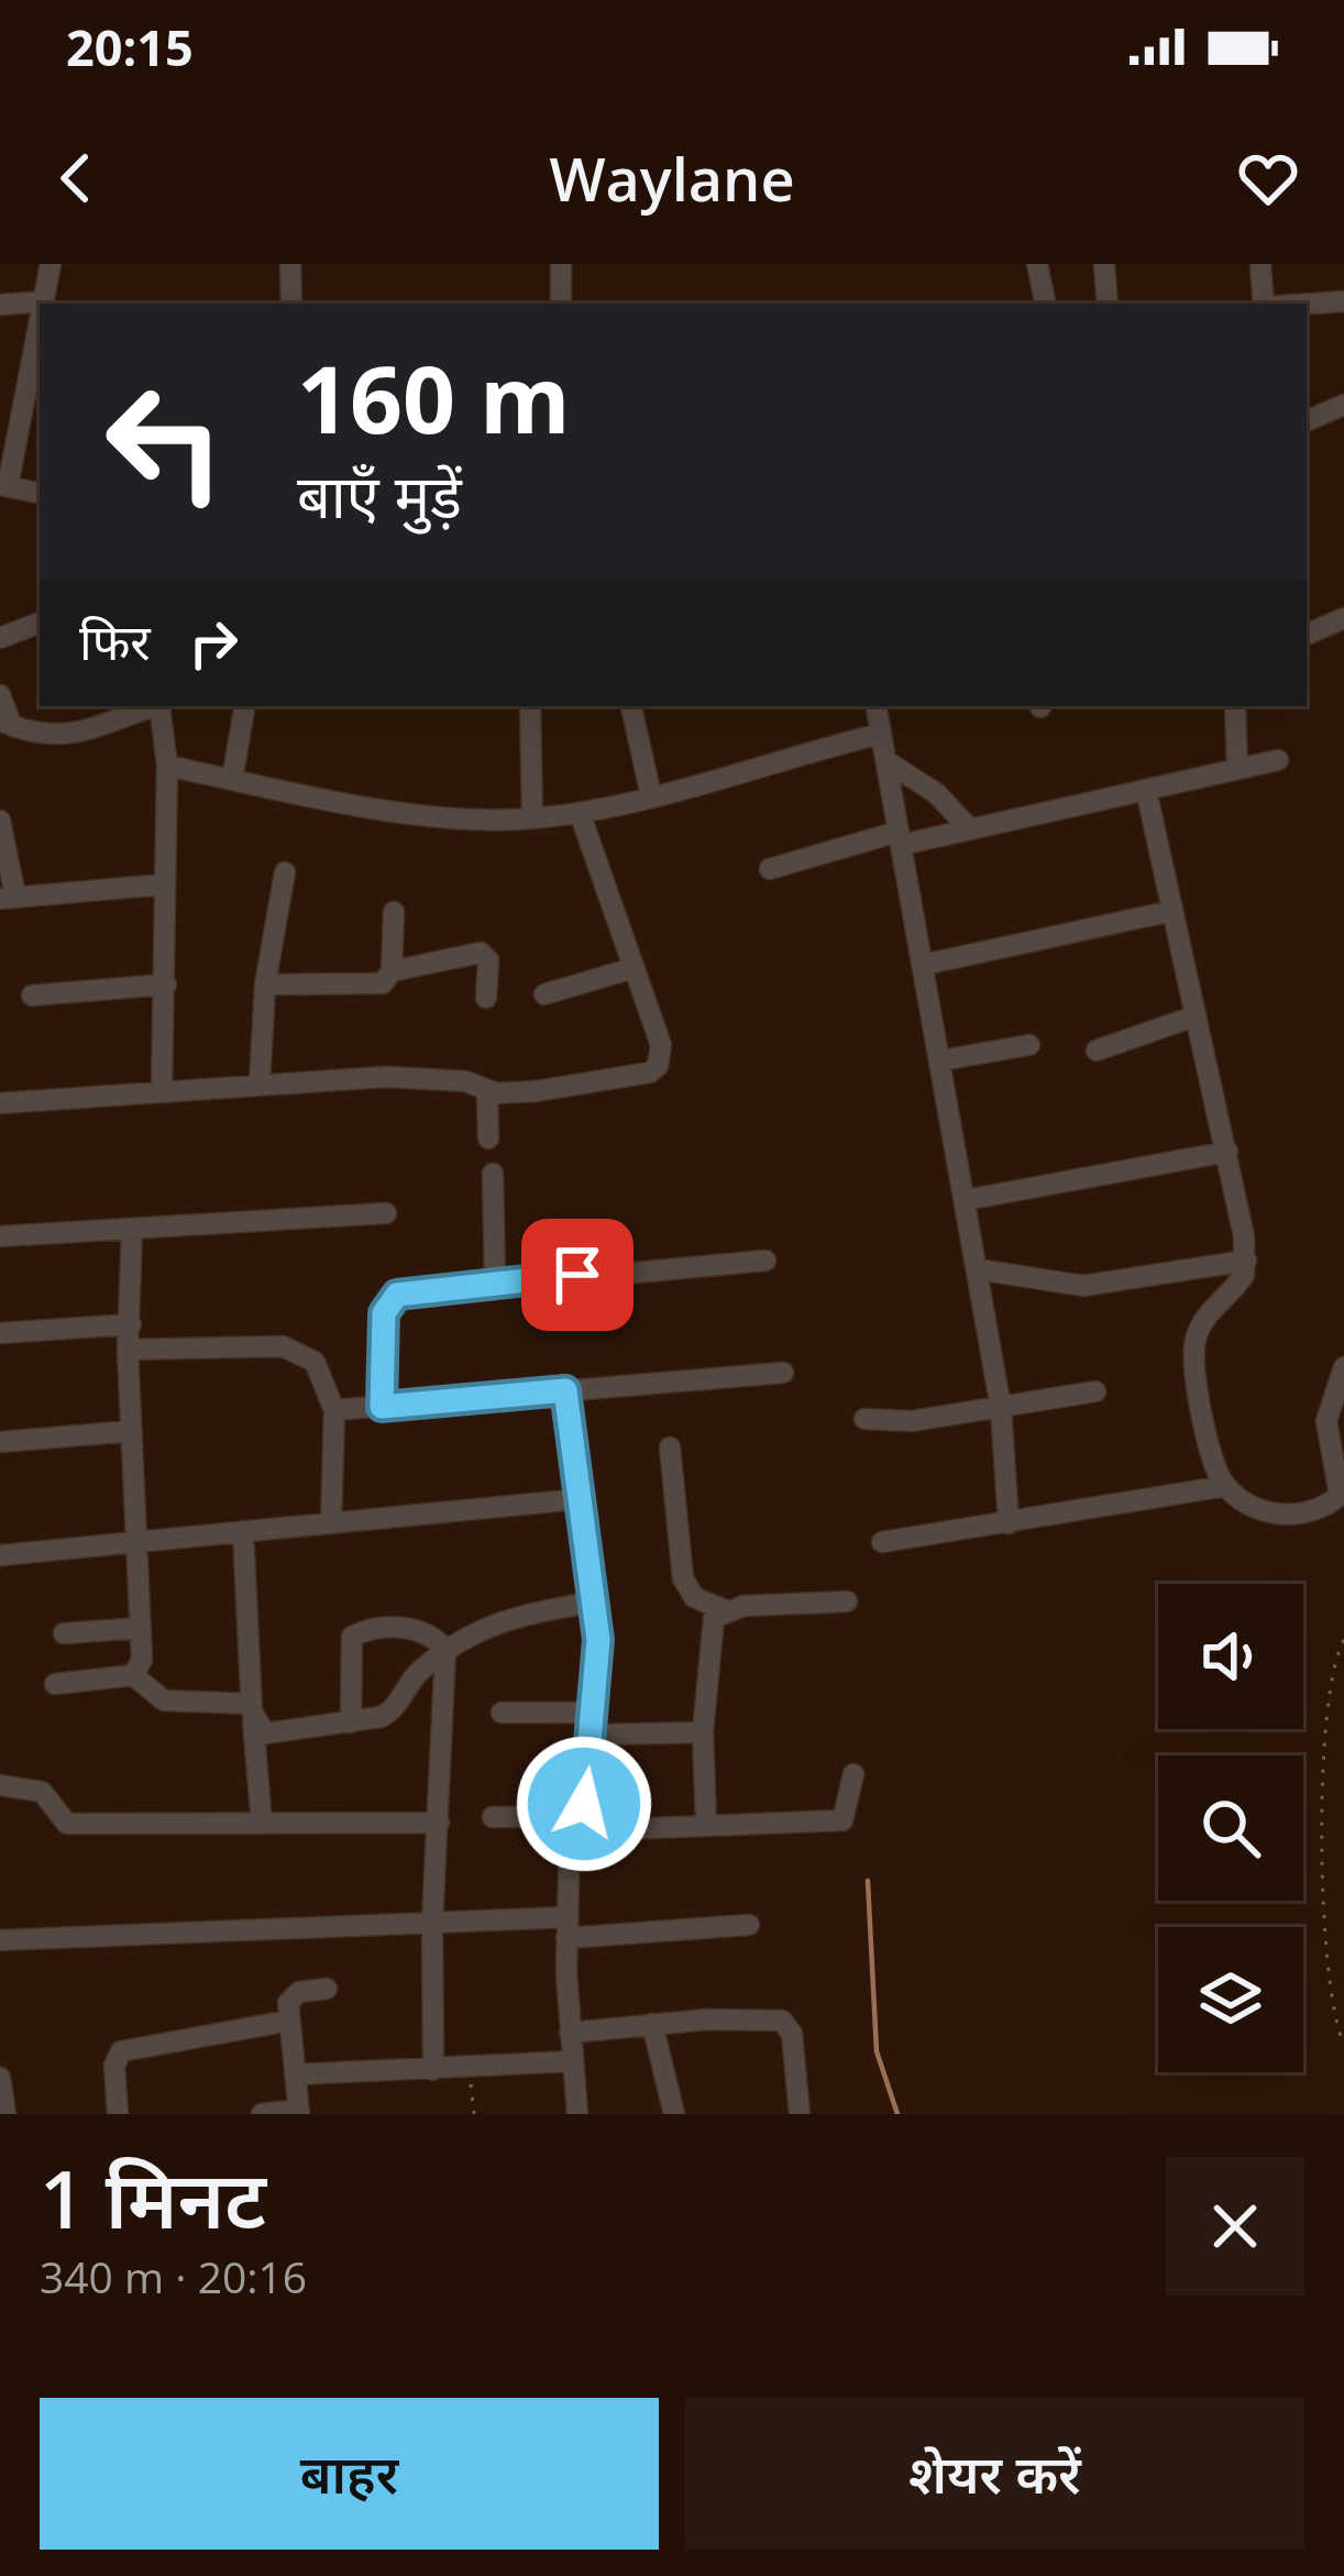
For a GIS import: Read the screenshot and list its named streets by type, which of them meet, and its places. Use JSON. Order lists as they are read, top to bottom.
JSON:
{
  "page": {
    "status": "20:15",
    "header": "Waylane",
    "turn": ["160 m", "बाएँ मुड़ें"],
    "then": "फिर",
    "heading": ["1 मिनट", "340 m · 20:16"],
    "buttons": ["बाहर", "शेयर करें"]
  }
}
